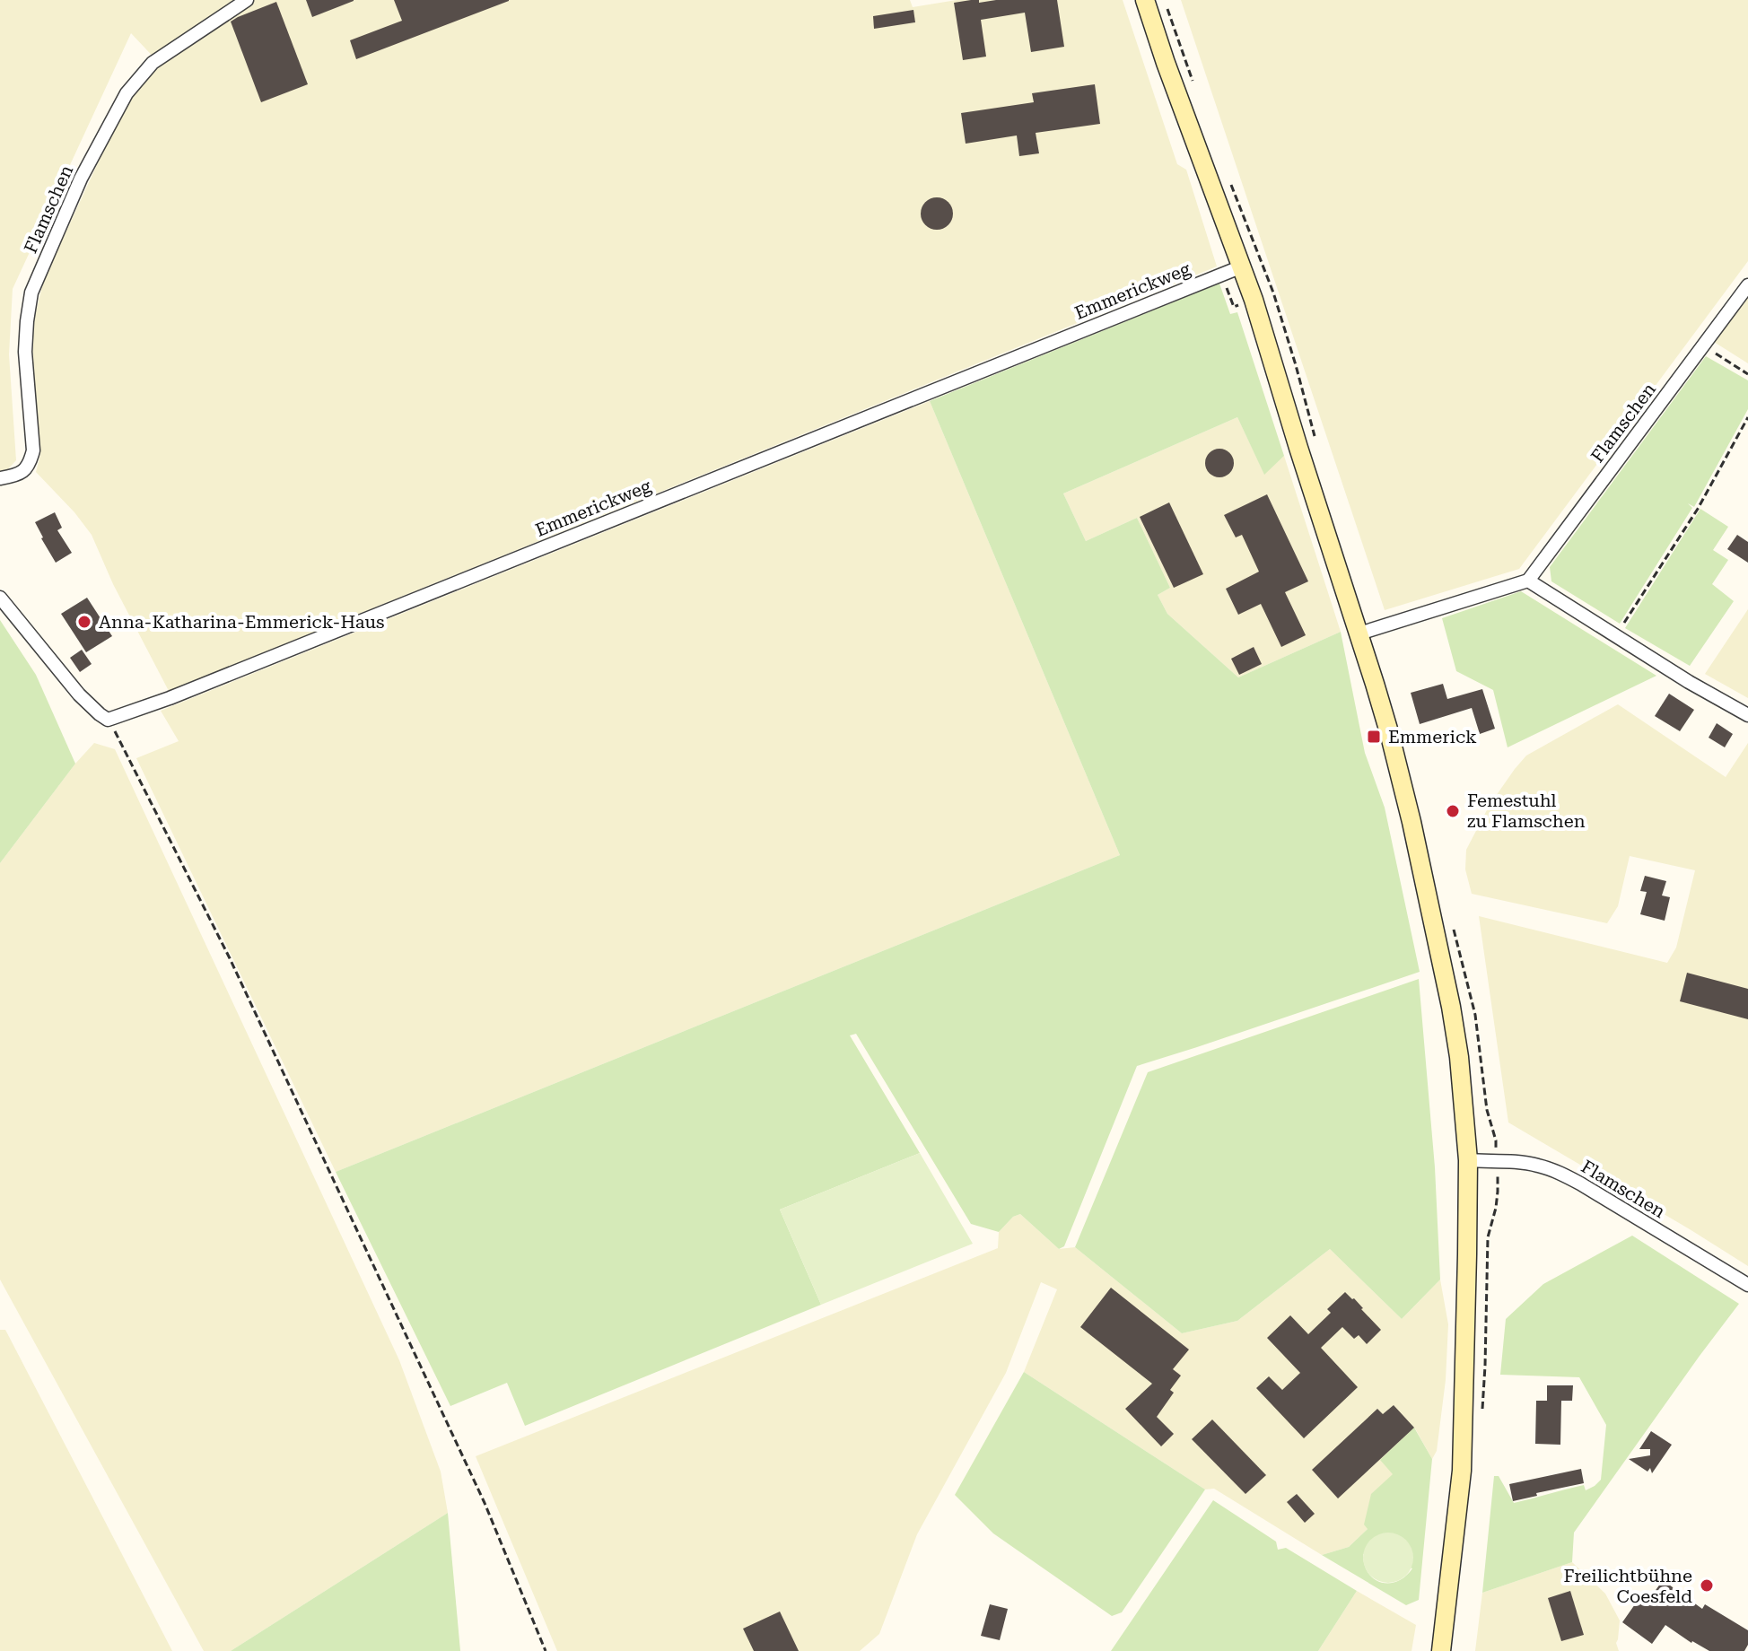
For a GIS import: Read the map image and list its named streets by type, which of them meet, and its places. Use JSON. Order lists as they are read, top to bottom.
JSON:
{
  "streets": {
    "street": ["Flamschen", "Emmerickweg"]
  },
  "places": {
    "other": ["Anna-Katharina-Emmerick-Haus", "Femestuhl zu Flamschen", "Freilichtbühne Coesfeld"],
    "transit": ["Emmerick"]
  }
}
